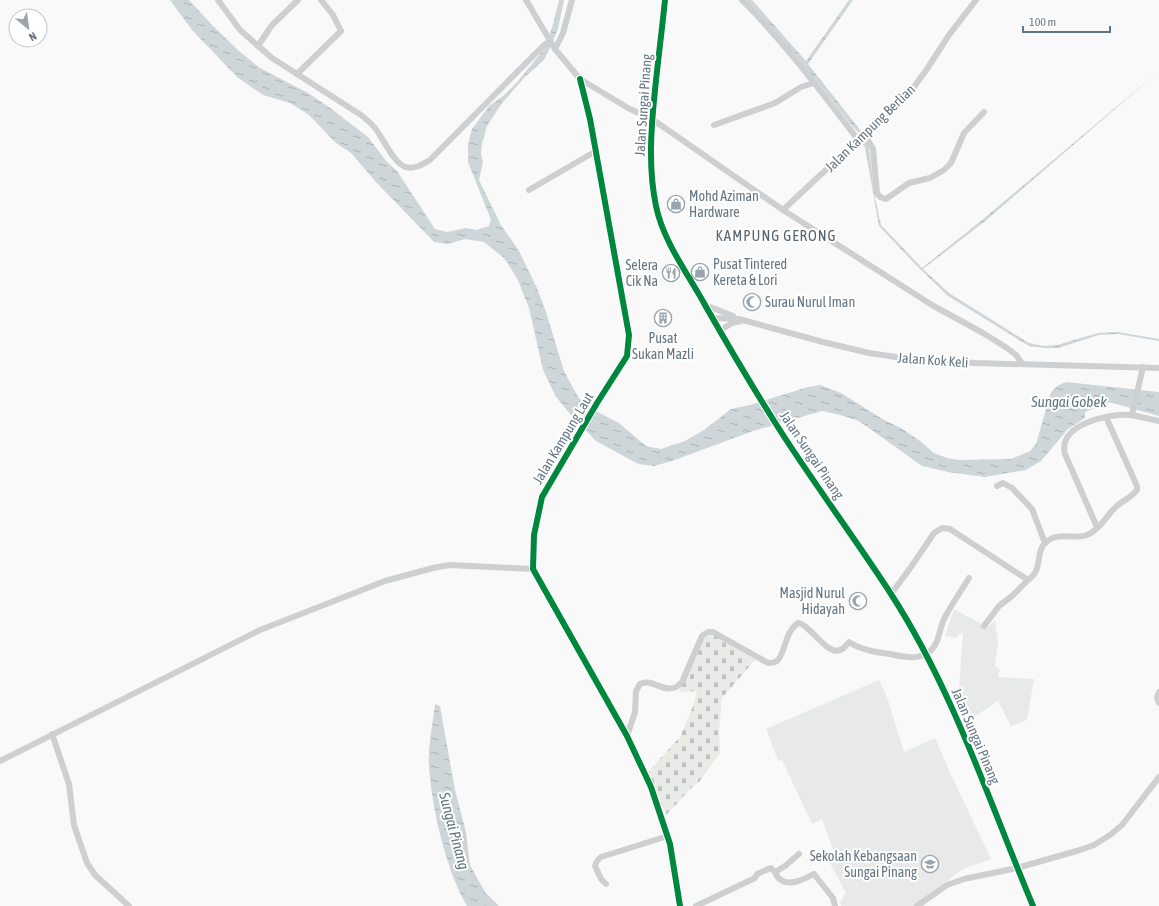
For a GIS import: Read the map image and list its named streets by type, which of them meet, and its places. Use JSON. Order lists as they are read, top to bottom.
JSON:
{
  "streets": {
    "street": [
      "Jalan Sungai Pinang",
      "Jalan Kampung Berlian",
      "Jalan Kok Keli",
      "Jalan Kampung Laut"
    ]
  },
  "crossings": [
    ["Jalan Sungai Pinang", "Jalan Kok Keli"]
  ],
  "districts": ["KAMPUNG GERONG"],
  "water": ["Sungai Gobek", "Sungai Pinang"],
  "places": {
    "shop": ["Mohd Aziman Hardware", "Pusat Tintered Kereta & Lori"],
    "restaurant": ["Selera Cik Na"],
    "mosque": ["Surau Nurul Iman", "Masjid Nurul Hidayah"],
    "building": ["Pusat Sukan Mazli"],
    "school or university": ["Sekolah Kebangsaan Sungai Pinang"]
  },
  "scale_bar": "100 m",
  "north": "bottom right"
}
